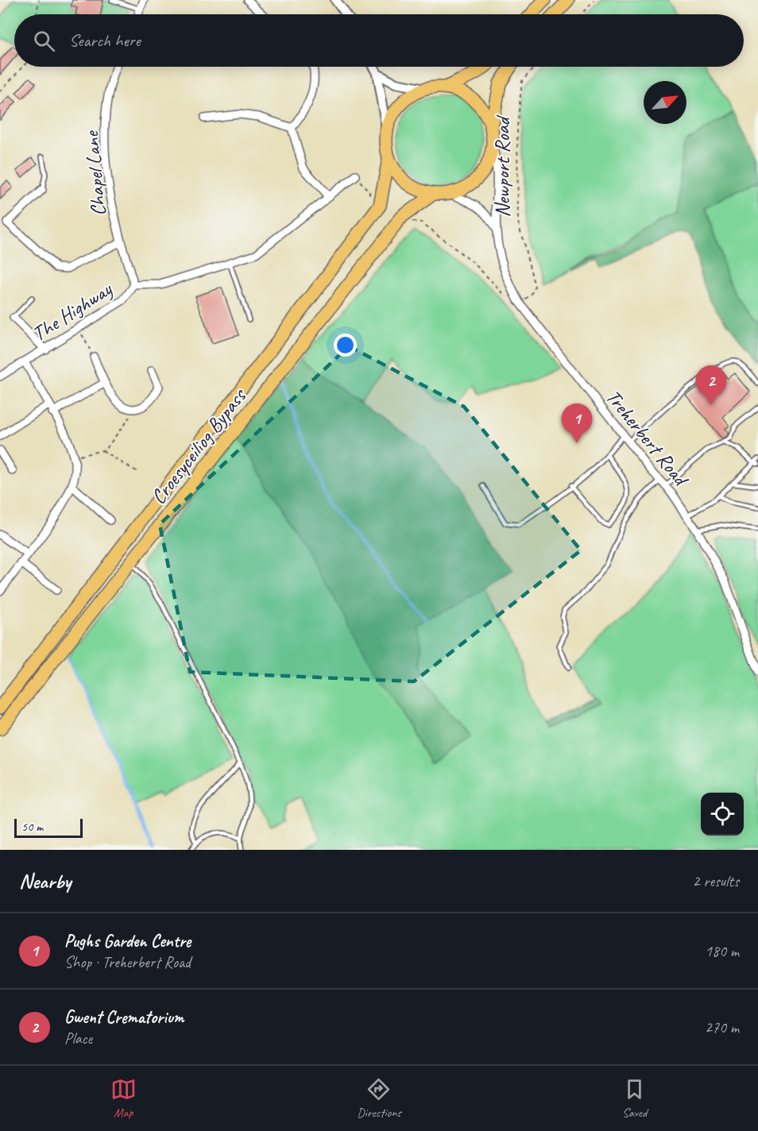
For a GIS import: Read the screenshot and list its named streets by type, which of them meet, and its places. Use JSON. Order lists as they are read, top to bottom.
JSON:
{
  "streets": {
    "highway": ["Croesyceiliog Bypass"],
    "street": ["Chapel Lane", "The Highway", "Treherbert Road"],
    "path": ["Newport Road"]
  },
  "crossings": [
    ["Newport Road", "Treherbert Road"],
    ["Chapel Lane", "The Highway"],
    ["Treherbert Road", "Croesyceiliog Bypass"]
  ],
  "scale_bar": "50 m",
  "north": "top right",
  "page": {
    "search": "Search here",
    "pins": ["2", "1"],
    "scale": "50 m",
    "heading": ["Nearby", "2 results"],
    "list": [
      {
        "mark": "1",
        "name": "Pughs Garden Centre",
        "note": "Shop · Treherbert Road",
        "value": "180 m"
      },
      {
        "mark": "2",
        "name": "Gwent Crematorium",
        "note": "Place",
        "value": "270 m"
      }
    ],
    "nav": ["Map", "Directions", "Saved"]
  }
}
